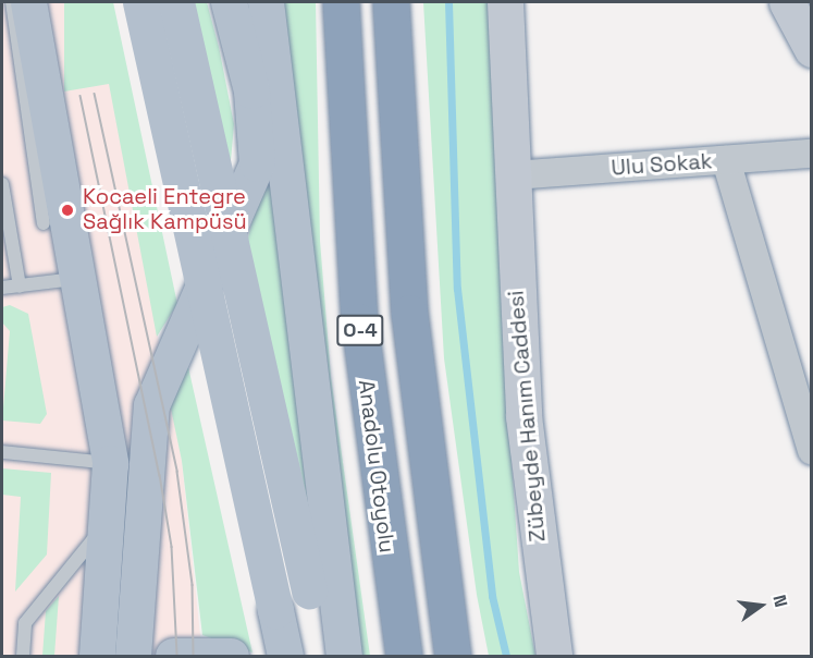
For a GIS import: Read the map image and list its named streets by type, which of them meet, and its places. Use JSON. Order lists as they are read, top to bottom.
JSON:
{
  "streets": {
    "highway": ["O-4", "Anadolu Otoyolu"],
    "street": ["Ulu Sokak", "Zübeyde Hanım Caddesi"]
  },
  "crossings": [
    ["Ulu Sokak", "Zübeyde Hanım Caddesi"]
  ],
  "places": ["Kocaeli Entegre Sağlık Kampüsü"],
  "north": "right"
}
